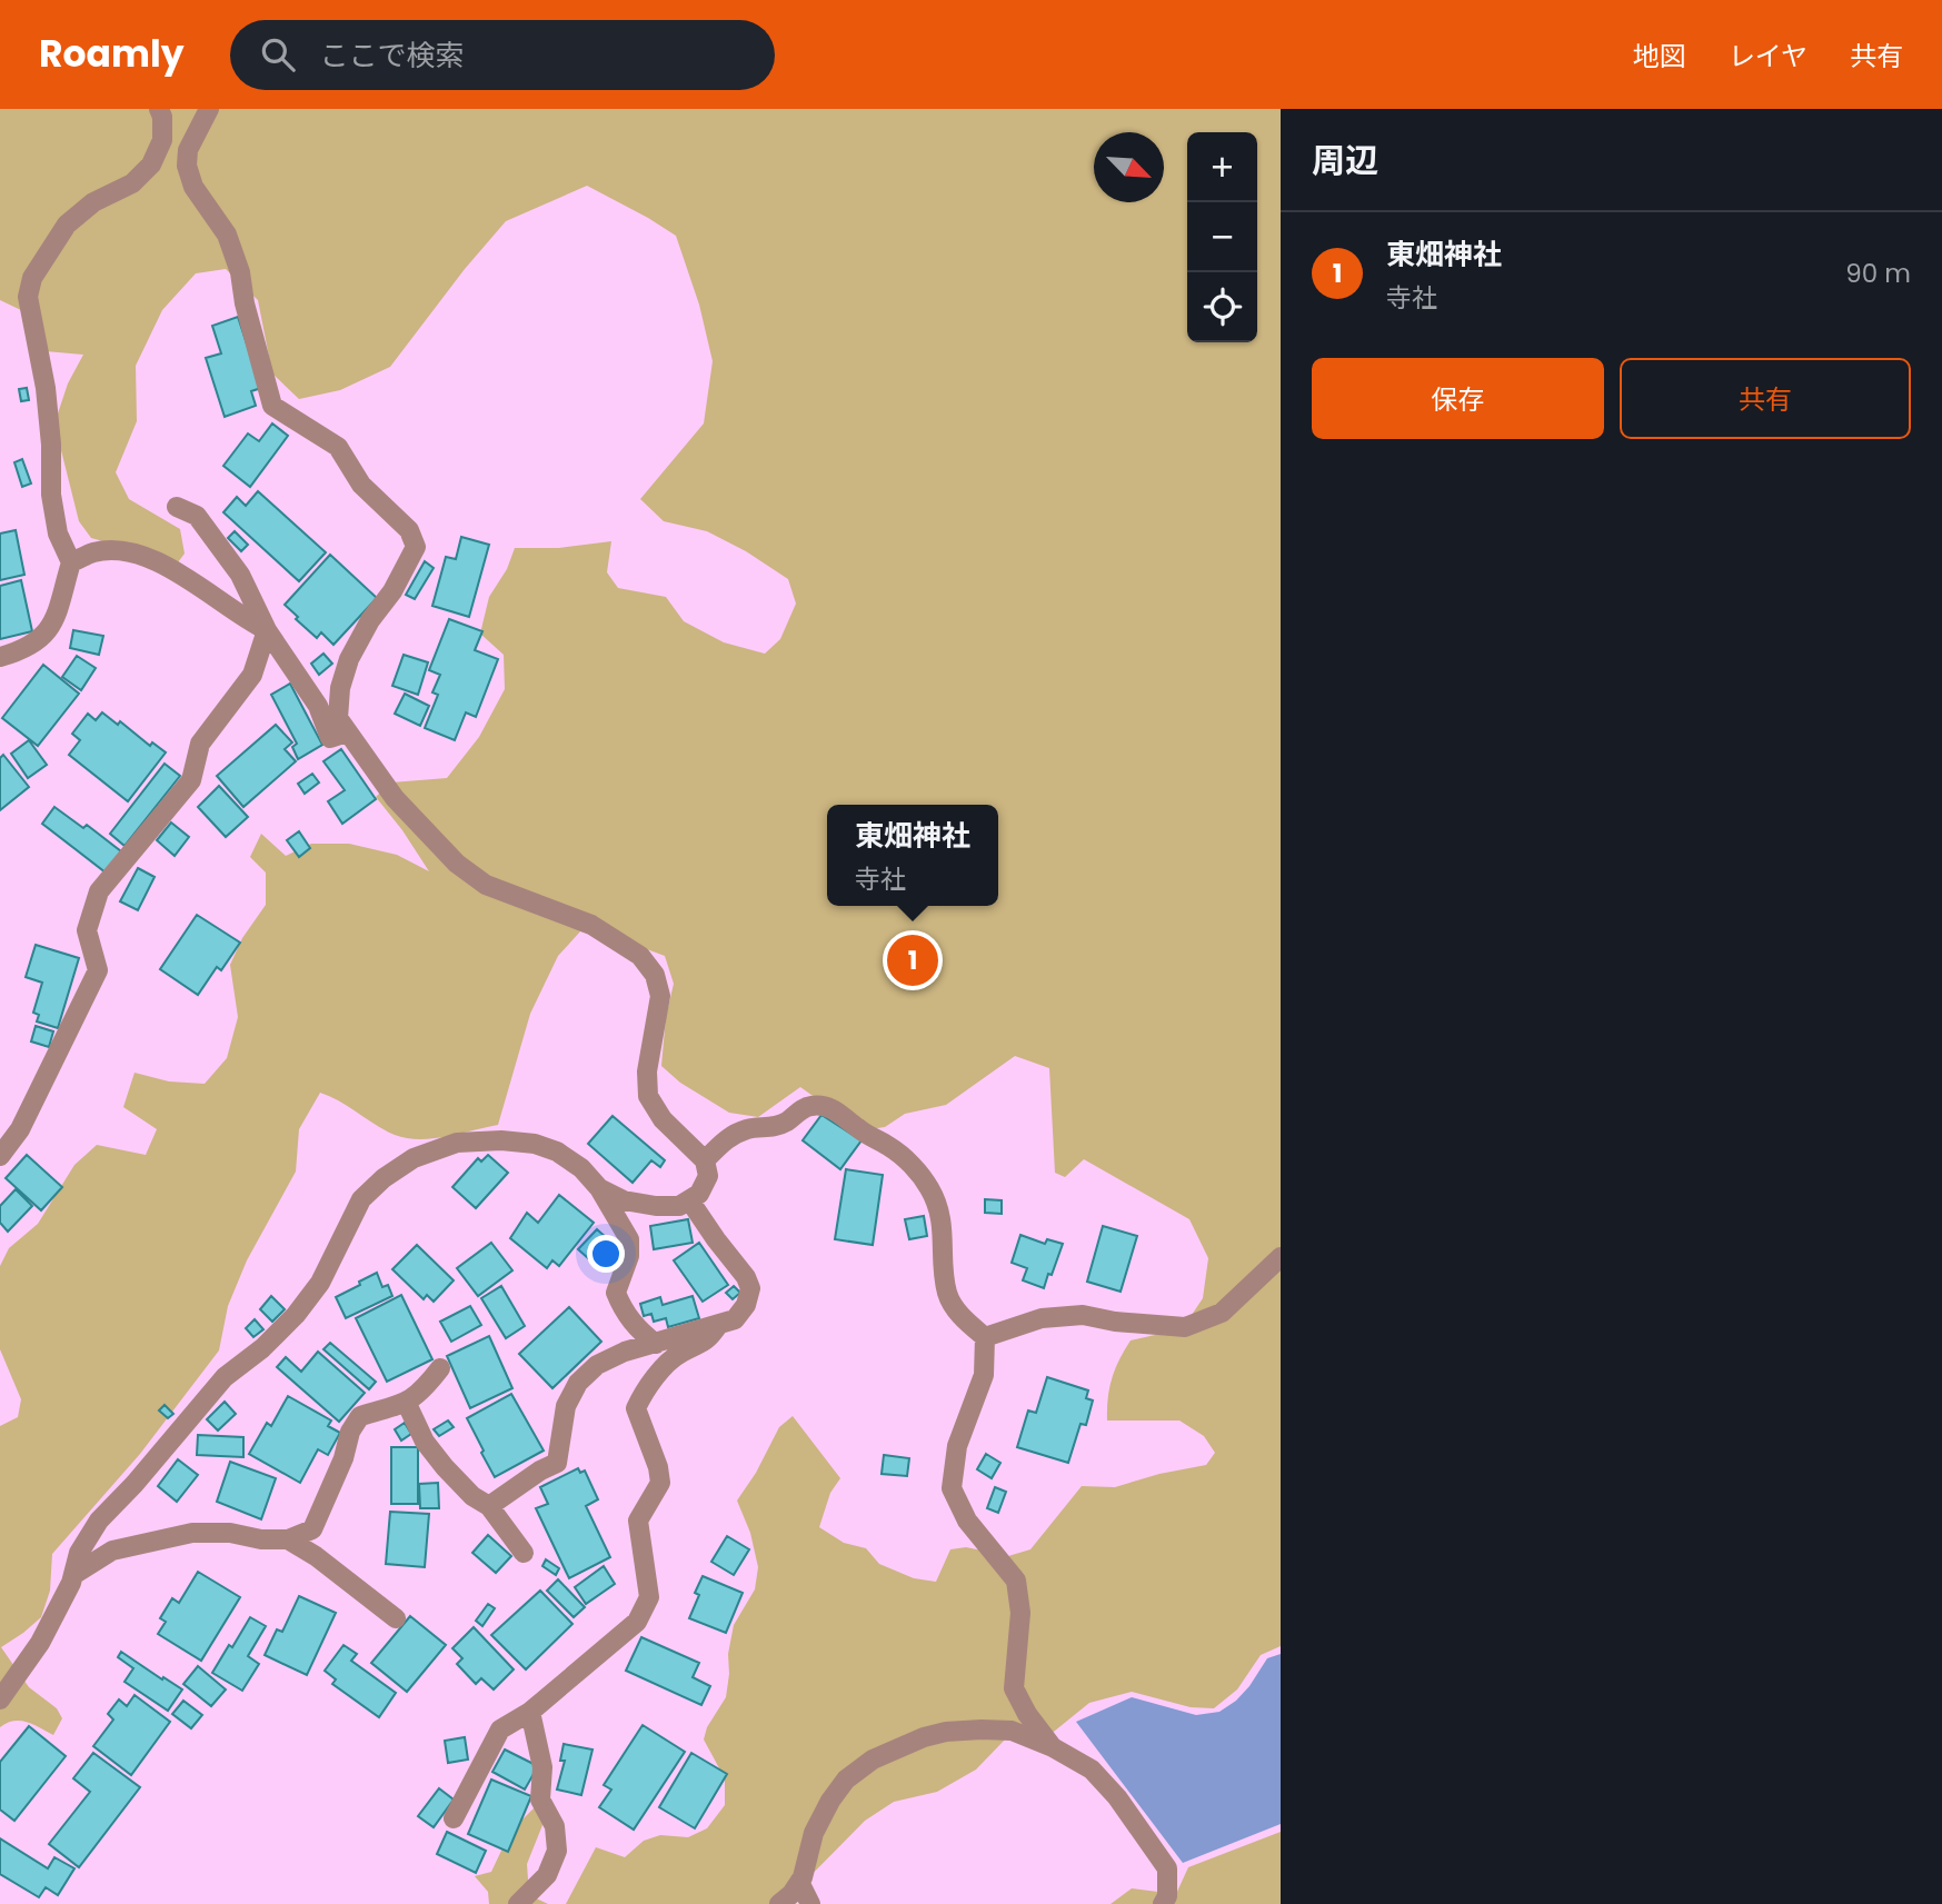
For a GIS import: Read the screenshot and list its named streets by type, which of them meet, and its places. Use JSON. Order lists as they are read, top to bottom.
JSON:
{
  "north": "bottom right",
  "page": {
    "header": "Roamly",
    "search": "ここで検索",
    "nav": ["地図", "レイヤ", "共有"],
    "heading": "周辺",
    "map_buttons": ["+", "−"],
    "list": [
      {
        "mark": "1",
        "name": "東畑神社",
        "note": "寺社",
        "value": "90 m"
      }
    ],
    "buttons": ["保存", "共有"],
    "popup": ["東畑神社", "寺社"],
    "pins": "1"
  }
}
